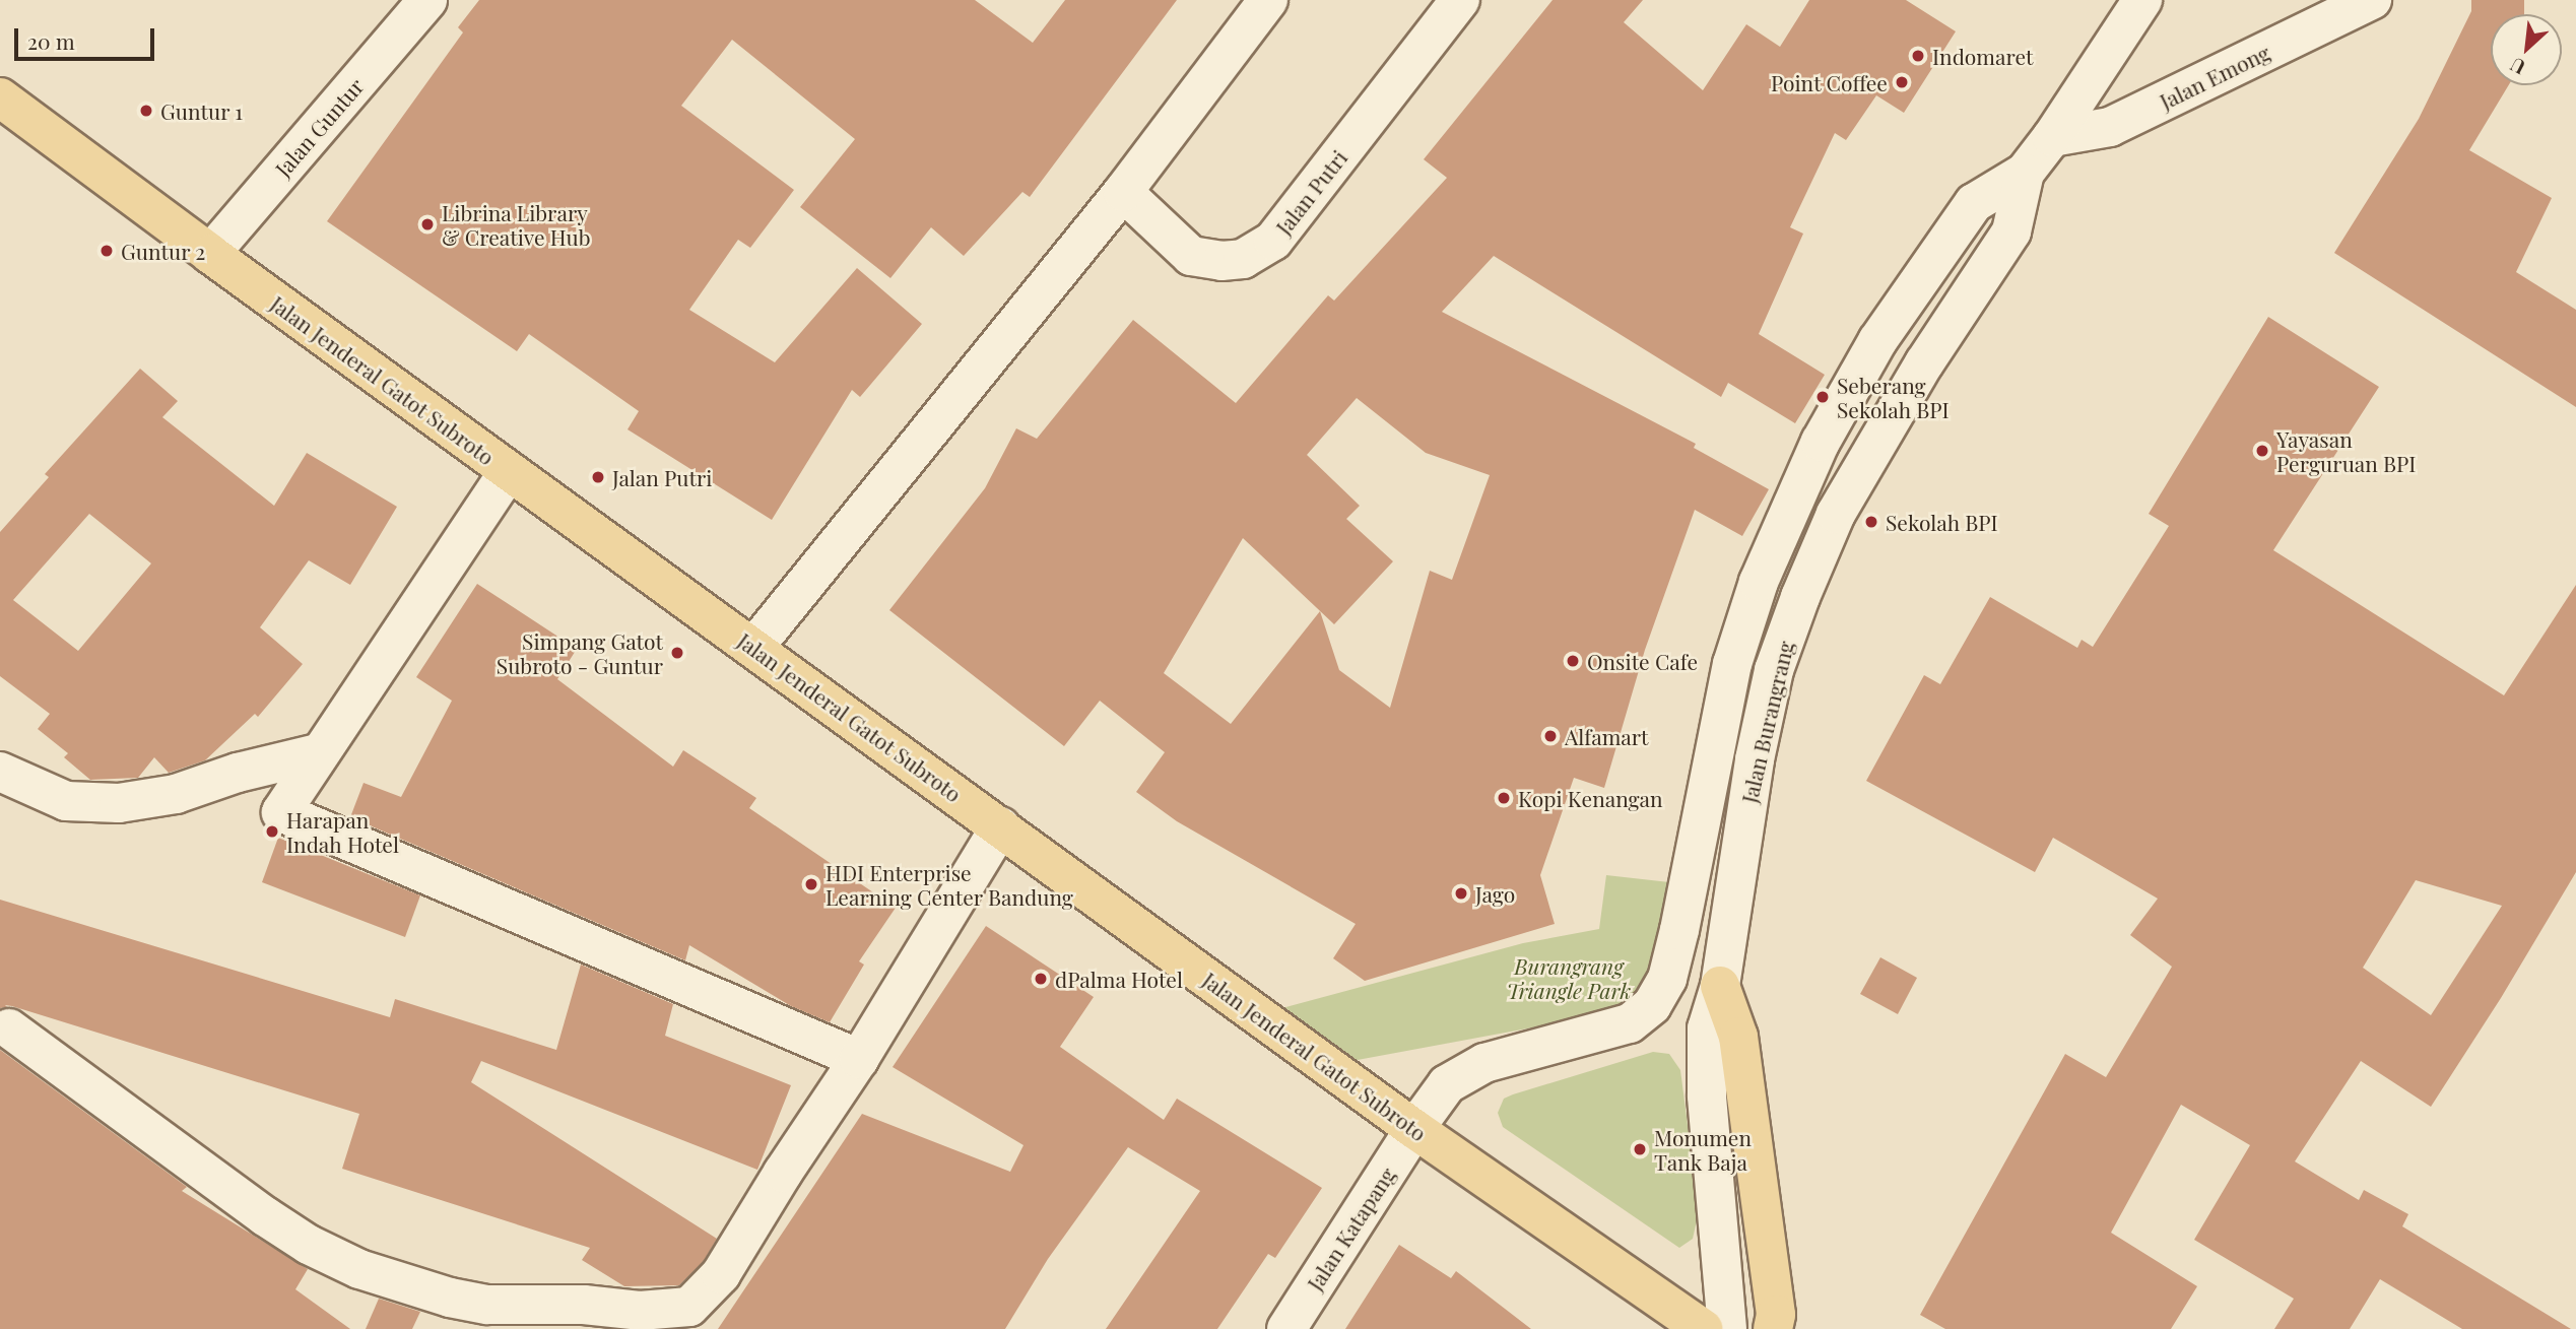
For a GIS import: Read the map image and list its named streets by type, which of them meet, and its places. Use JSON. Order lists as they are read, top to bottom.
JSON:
{
  "streets": {
    "main road": ["Jalan Jenderal Gatot Subroto"],
    "street": [
      "Jalan Emong",
      "Jalan Guntur",
      "Jalan Putri",
      "Jalan Burangrang",
      "Jalan Katapang"
    ]
  },
  "crossings": [
    ["Jalan Emong", "Jalan Burangrang"],
    ["Jalan Guntur", "Jalan Jenderal Gatot Subroto"],
    ["Jalan Jenderal Gatot Subroto", "Jalan Burangrang"],
    ["Jalan Jenderal Gatot Subroto", "Jalan Katapang"],
    ["Jalan Burangrang", "Jalan Katapang"]
  ],
  "parks": ["Burangrang Triangle Park"],
  "places": [
    "Indomaret",
    "Point Coffee",
    "Guntur 1",
    "Librina Library & Creative Hub",
    "Guntur 2",
    "Seberang Sekolah BPI",
    "Yayasan Perguruan BPI",
    "Jalan Putri",
    "Sekolah BPI",
    "Simpang Gatot Subroto - Guntur",
    "Onsite Cafe",
    "Alfamart",
    "Kopi Kenangan",
    "Harapan Indah Hotel",
    "HDI Enterprise Learning Center Bandung",
    "Jago",
    "dPalma Hotel",
    "Monumen Tank Baja"
  ],
  "scale_bar": "20 m",
  "north": "bottom left"
}
